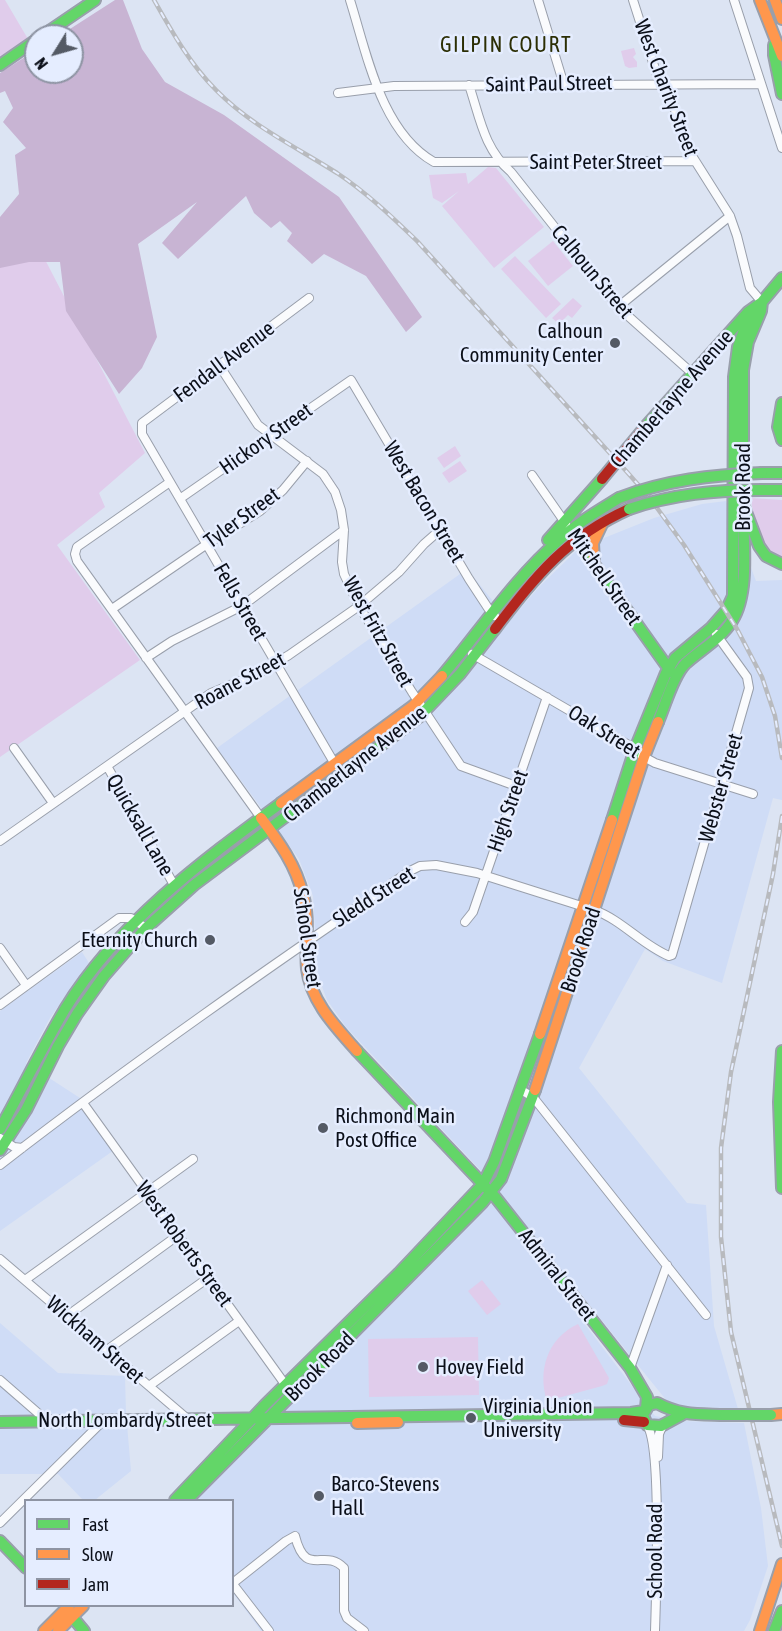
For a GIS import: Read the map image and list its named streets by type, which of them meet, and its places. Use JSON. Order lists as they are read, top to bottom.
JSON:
{
  "streets": {
    "main road": [
      "Chamberlayne Avenue",
      "Brook Road",
      "Mitchell Street",
      "School Street",
      "Admiral Street",
      "North Lombardy Street"
    ],
    "street": [
      "Saint Paul Street",
      "West Charity Street",
      "Saint Peter Street",
      "Calhoun Street",
      "Fendall Avenue",
      "Hickory Street",
      "West Bacon Street",
      "Tyler Street",
      "Fells Street",
      "West Fritz Street",
      "Roane Street",
      "Oak Street",
      "Webster Street",
      "High Street",
      "Quicksall Lane",
      "Sledd Street",
      "West Roberts Street",
      "Wickham Street",
      "School Road"
    ]
  },
  "crossings": [
    ["Saint Paul Street", "West Charity Street"],
    ["Saint Paul Street", "Saint Peter Street"],
    ["Saint Paul Street", "Calhoun Street"],
    ["West Charity Street", "Saint Peter Street"],
    ["West Charity Street", "Chamberlayne Avenue"],
    ["West Charity Street", "Brook Road"],
    ["Saint Peter Street", "Calhoun Street"],
    ["Calhoun Street", "Chamberlayne Avenue"],
    ["Fendall Avenue", "Fells Street"],
    ["Fendall Avenue", "West Fritz Street"],
    ["Chamberlayne Avenue", "Brook Road"],
    ["Chamberlayne Avenue", "West Bacon Street"],
    ["Chamberlayne Avenue", "Mitchell Street"],
    ["Chamberlayne Avenue", "Fells Street"],
    ["Chamberlayne Avenue", "West Fritz Street"],
    ["Chamberlayne Avenue", "Oak Street"],
    ["Chamberlayne Avenue", "Quicksall Lane"],
    ["Chamberlayne Avenue", "School Street"],
    ["Hickory Street", "West Bacon Street"],
    ["Hickory Street", "Fells Street"],
    ["Hickory Street", "West Fritz Street"],
    ["Brook Road", "Mitchell Street"],
    ["Brook Road", "Oak Street"],
    ["Brook Road", "Webster Street"],
    ["Brook Road", "Sledd Street"],
    ["Brook Road", "School Street"],
    ["Brook Road", "West Roberts Street"],
    ["Brook Road", "Admiral Street"],
    ["Brook Road", "North Lombardy Street"],
    ["West Bacon Street", "Roane Street"],
    ["Tyler Street", "Fells Street"],
    ["Tyler Street", "West Fritz Street"],
    ["Tyler Street", "School Street"],
    ["Fells Street", "Roane Street"],
    ["Fells Street", "School Street"],
    ["West Fritz Street", "Roane Street"],
    ["West Fritz Street", "High Street"],
    ["Roane Street", "Quicksall Lane"],
    ["Roane Street", "School Street"],
    ["Oak Street", "Webster Street"],
    ["Oak Street", "High Street"],
    ["Webster Street", "Sledd Street"],
    ["High Street", "Sledd Street"],
    ["Sledd Street", "School Street"],
    ["Sledd Street", "West Roberts Street"],
    ["School Street", "Admiral Street"],
    ["Admiral Street", "North Lombardy Street"],
    ["Admiral Street", "School Road"],
    ["Wickham Street", "North Lombardy Street"],
    ["North Lombardy Street", "School Road"]
  ],
  "districts": ["GILPIN COURT"],
  "places": [
    "Calhoun Community Center",
    "Eternity Church",
    "Richmond Main Post Office",
    "Hovey Field",
    "Virginia Union University",
    "Barco-Stevens Hall"
  ],
  "legend": ["Fast", "Slow", "Jam"],
  "north": "bottom left"
}
